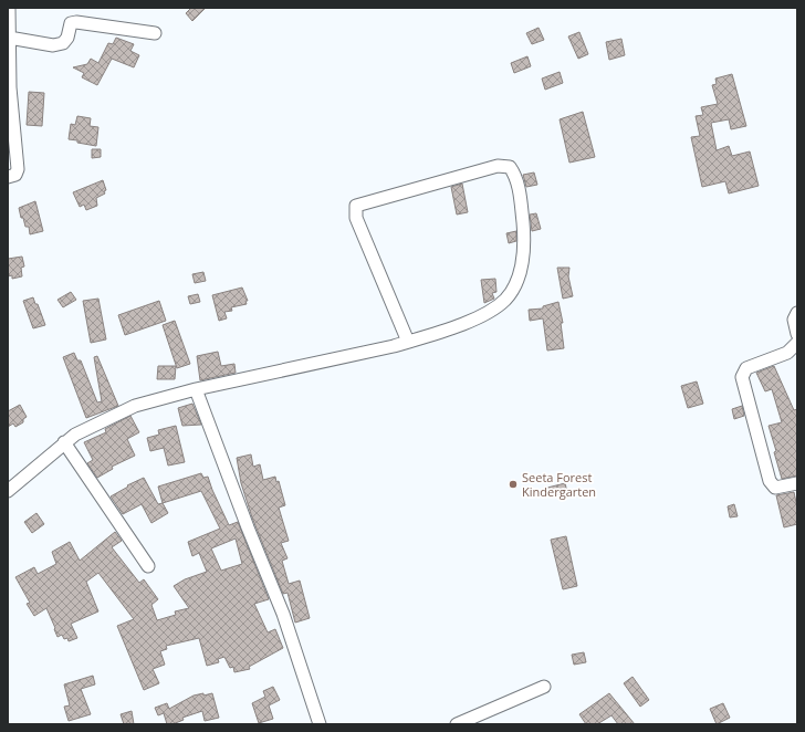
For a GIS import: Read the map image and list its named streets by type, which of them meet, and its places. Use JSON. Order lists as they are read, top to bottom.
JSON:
{
  "places": ["Seeta Forest Kindergarten"]
}
